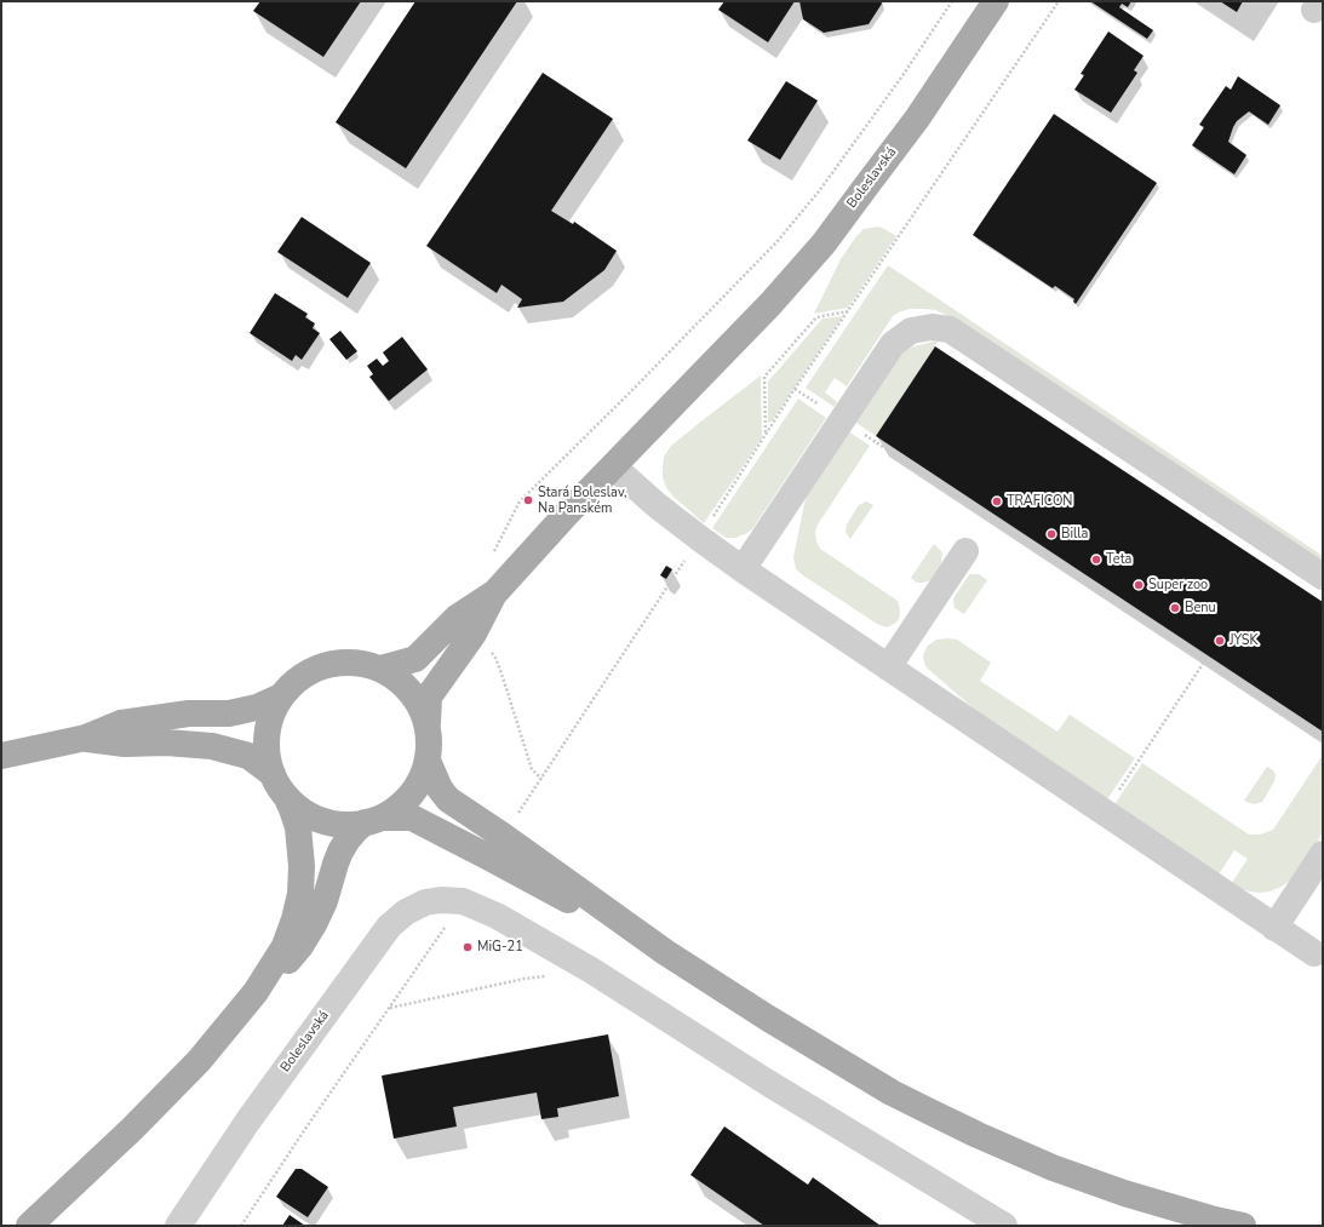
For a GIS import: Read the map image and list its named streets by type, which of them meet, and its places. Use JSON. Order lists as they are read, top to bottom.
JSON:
{
  "streets": {
    "main road": ["Boleslavská"]
  },
  "places": [
    "Stará Boleslav, Na Panském",
    "TRAFICON",
    "Billa",
    "Teta",
    "Super zoo",
    "Benu",
    "JYSK",
    "MiG-21"
  ]
}
